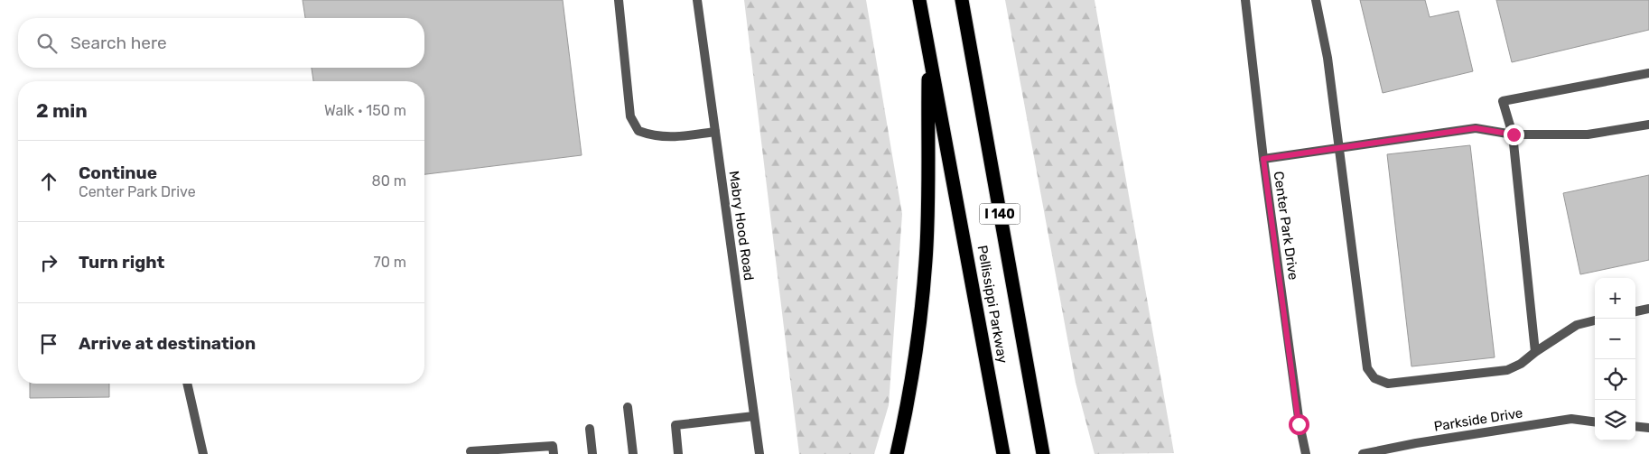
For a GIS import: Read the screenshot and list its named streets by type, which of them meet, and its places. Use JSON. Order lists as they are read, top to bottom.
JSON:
{
  "streets": {
    "highway": ["I 140", "Pellissippi Parkway"],
    "street": ["Mabry Hood Road", "Center Park Drive", "Parkside Drive"]
  },
  "page": {
    "search": "Search here",
    "heading": ["2 min", "Walk · 150 m"],
    "list": [
      ["Continue", "Center Park Drive", "80 m"],
      ["Turn right", "70 m"],
      "Arrive at destination"
    ],
    "map_buttons": ["+", "−"]
  }
}
